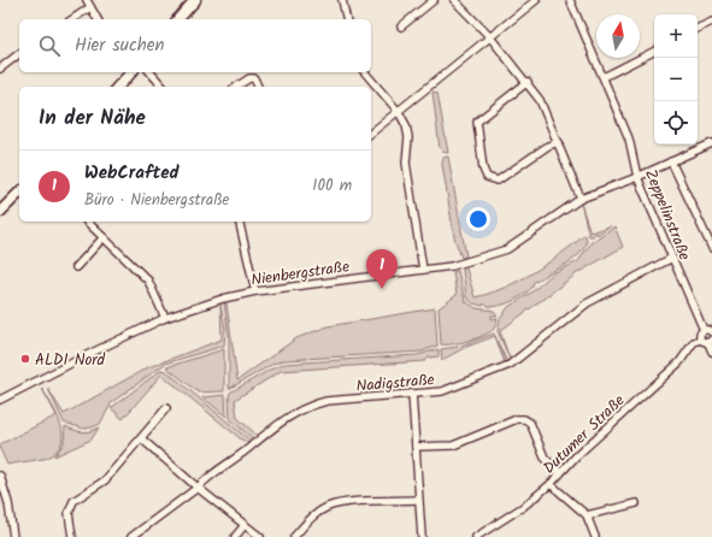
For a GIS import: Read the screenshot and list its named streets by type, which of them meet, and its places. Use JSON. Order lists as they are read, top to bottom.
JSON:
{
  "streets": {
    "street": [
      "Zeppelinstraße",
      "Nienbergstraße",
      "Nadigstraße",
      "Dutumer Straße"
    ]
  },
  "crossings": [
    ["Zeppelinstraße", "Nienbergstraße"],
    ["Zeppelinstraße", "Nadigstraße"]
  ],
  "places": ["ALDI Nord"],
  "north": "top",
  "page": {
    "map_buttons": ["+", "−"],
    "search": "Hier suchen",
    "heading": "In der Nähe",
    "list": [
      {
        "mark": "1",
        "name": "WebCrafted",
        "note": "Büro · Nienbergstraße",
        "value": "100 m"
      }
    ],
    "pins": "1"
  }
}
